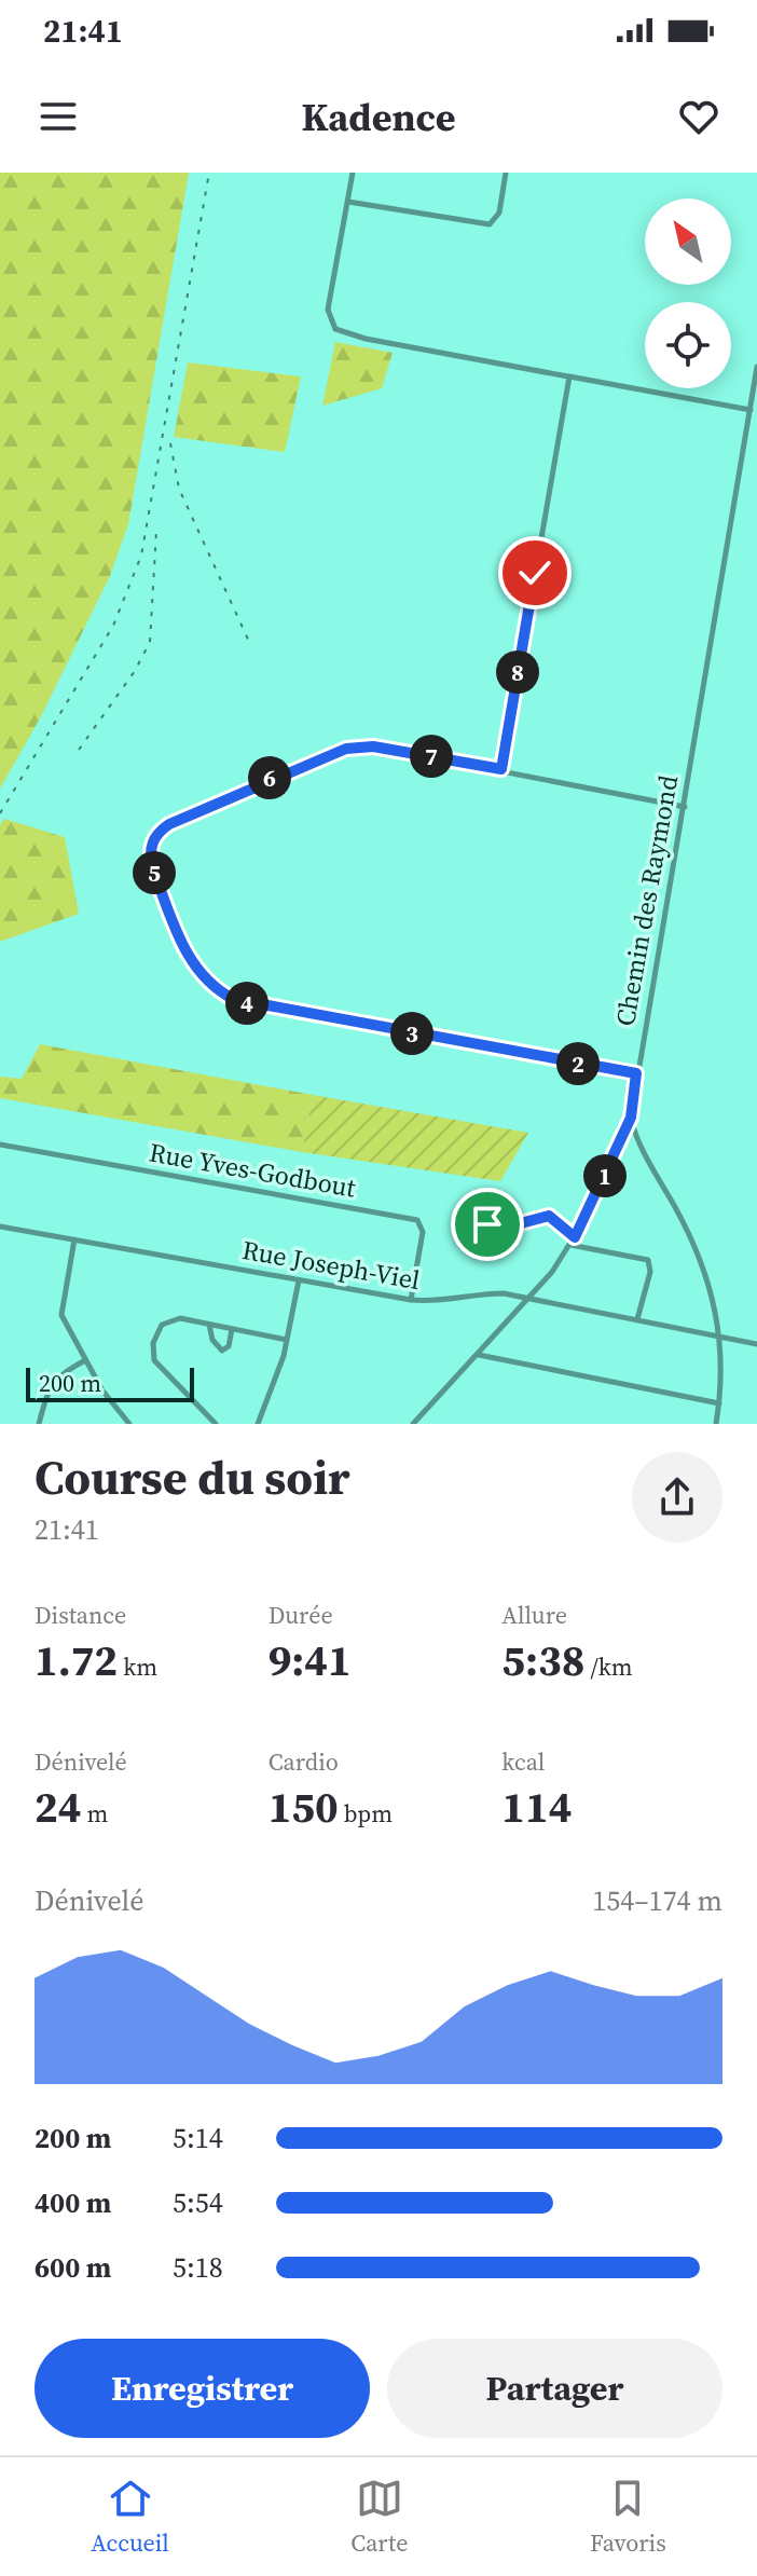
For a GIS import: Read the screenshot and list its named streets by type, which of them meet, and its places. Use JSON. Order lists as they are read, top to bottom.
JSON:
{
  "streets": {
    "street": ["Chemin des Raymond", "Rue Yves-Godbout", "Rue Joseph-Viel"]
  },
  "crossings": [
    ["Chemin des Raymond", "Rue Joseph-Viel"],
    ["Rue Yves-Godbout", "Rue Joseph-Viel"]
  ],
  "scale_bar": "200 m",
  "north": "top left",
  "page": {
    "status": "21:41",
    "header": "Kadence",
    "pins": [
      "8",
      "7",
      "6",
      "5",
      "4",
      "3",
      "2",
      "1"
    ],
    "scale": "200 m",
    "heading": ["Course du soir", "21:41"],
    "stats": [
      ["Distance", "1.72 km"],
      ["Durée", "9:41"],
      ["Allure", "5:38 /km"],
      ["Dénivelé", "24 m"],
      ["Cardio", "150 bpm"],
      ["kcal", "114"]
    ],
    "chart": ["Dénivelé", "154–174 m"],
    "list": [
      {
        "name": "200 m",
        "note": "5:14"
      },
      {
        "name": "400 m",
        "note": "5:54"
      },
      {
        "name": "600 m",
        "note": "5:18"
      }
    ],
    "buttons": ["Enregistrer", "Partager"],
    "tabs": ["Accueil", "Carte", "Favoris"]
  }
}
